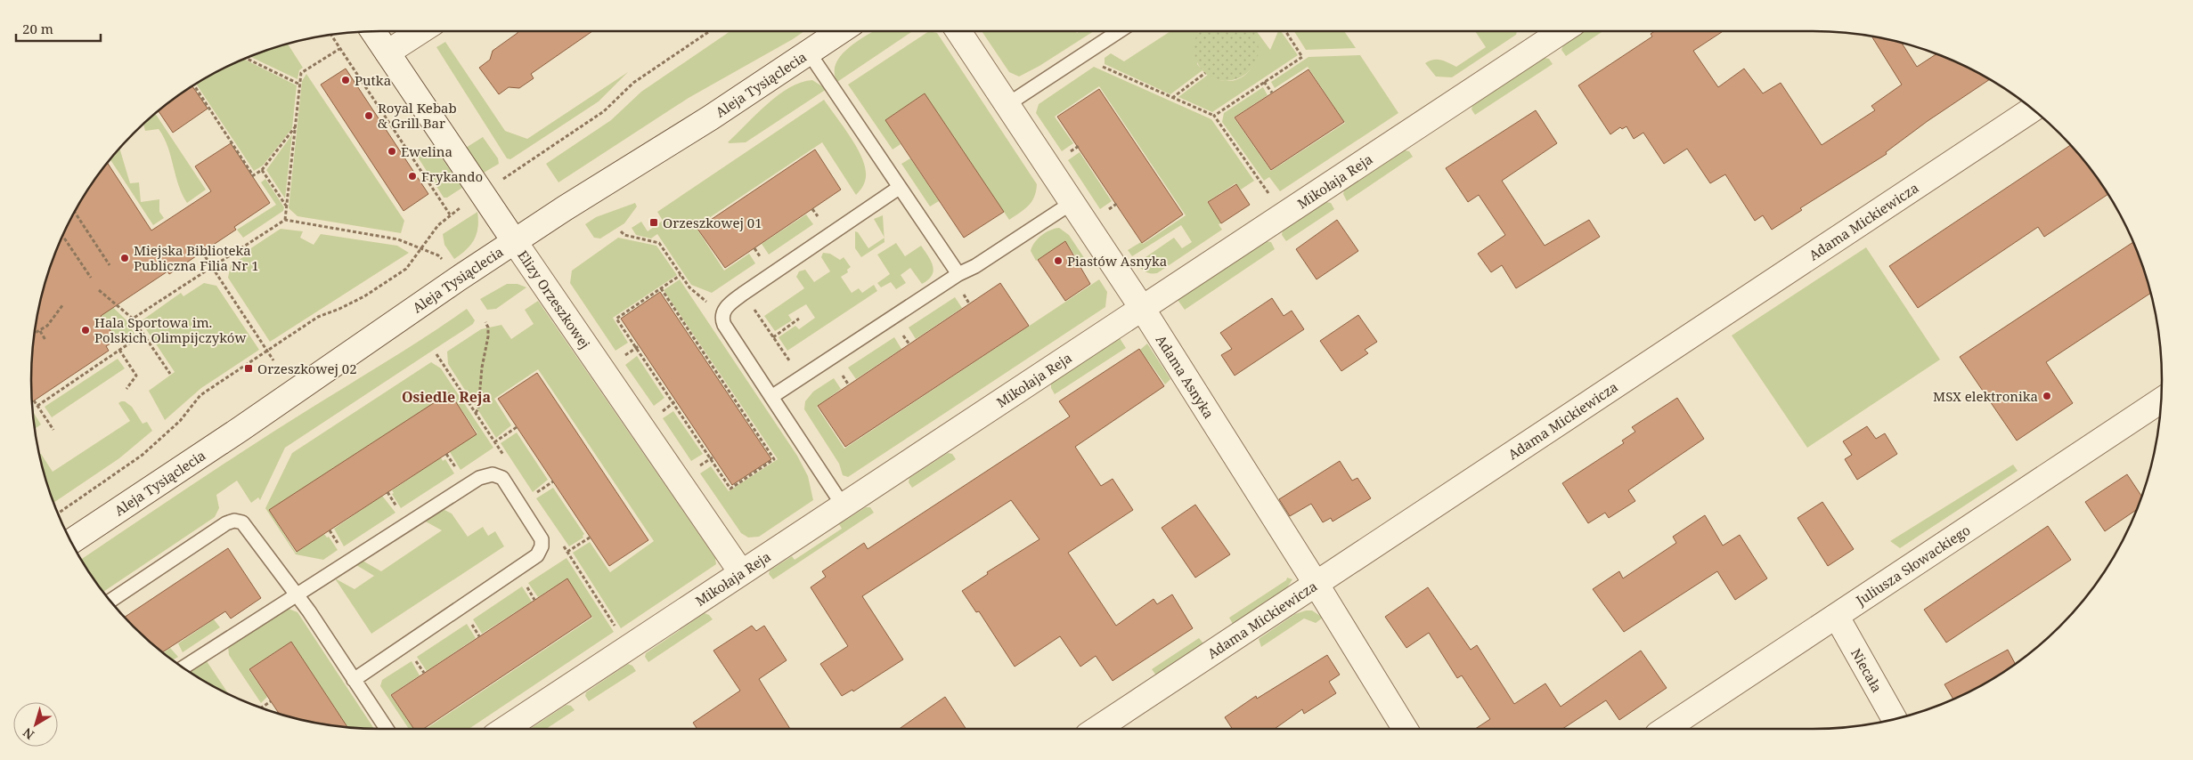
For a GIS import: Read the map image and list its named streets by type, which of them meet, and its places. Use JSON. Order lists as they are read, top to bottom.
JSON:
{
  "streets": {
    "street": [
      "Aleja Tysiąclecia",
      "Mikołaja Reja",
      "Adama Mickiewicza",
      "Elizy Orzeszkowej",
      "Adama Asnyka",
      "Juliusza Słowackiego",
      "Niecała"
    ]
  },
  "crossings": [
    ["Aleja Tysiąclecia", "Elizy Orzeszkowej"],
    ["Mikołaja Reja", "Elizy Orzeszkowej"],
    ["Mikołaja Reja", "Adama Asnyka"],
    ["Adama Mickiewicza", "Adama Asnyka"],
    ["Juliusza Słowackiego", "Niecała"]
  ],
  "districts": ["Osiedle Reja"],
  "places": {
    "other": [
      "Putka",
      "Royal Kebab & Grill Bar",
      "Ewelina",
      "Frykando",
      "Miejska Biblioteka Publiczna Filia Nr 1",
      "Piastów Asnyka",
      "Hala Sportowa im. Polskich Olimpijczyków",
      "MSX elektronika"
    ],
    "transit": ["Orzeszkowej 01", "Orzeszkowej 02"]
  },
  "scale_bar": "20 m",
  "north": "bottom left"
}
